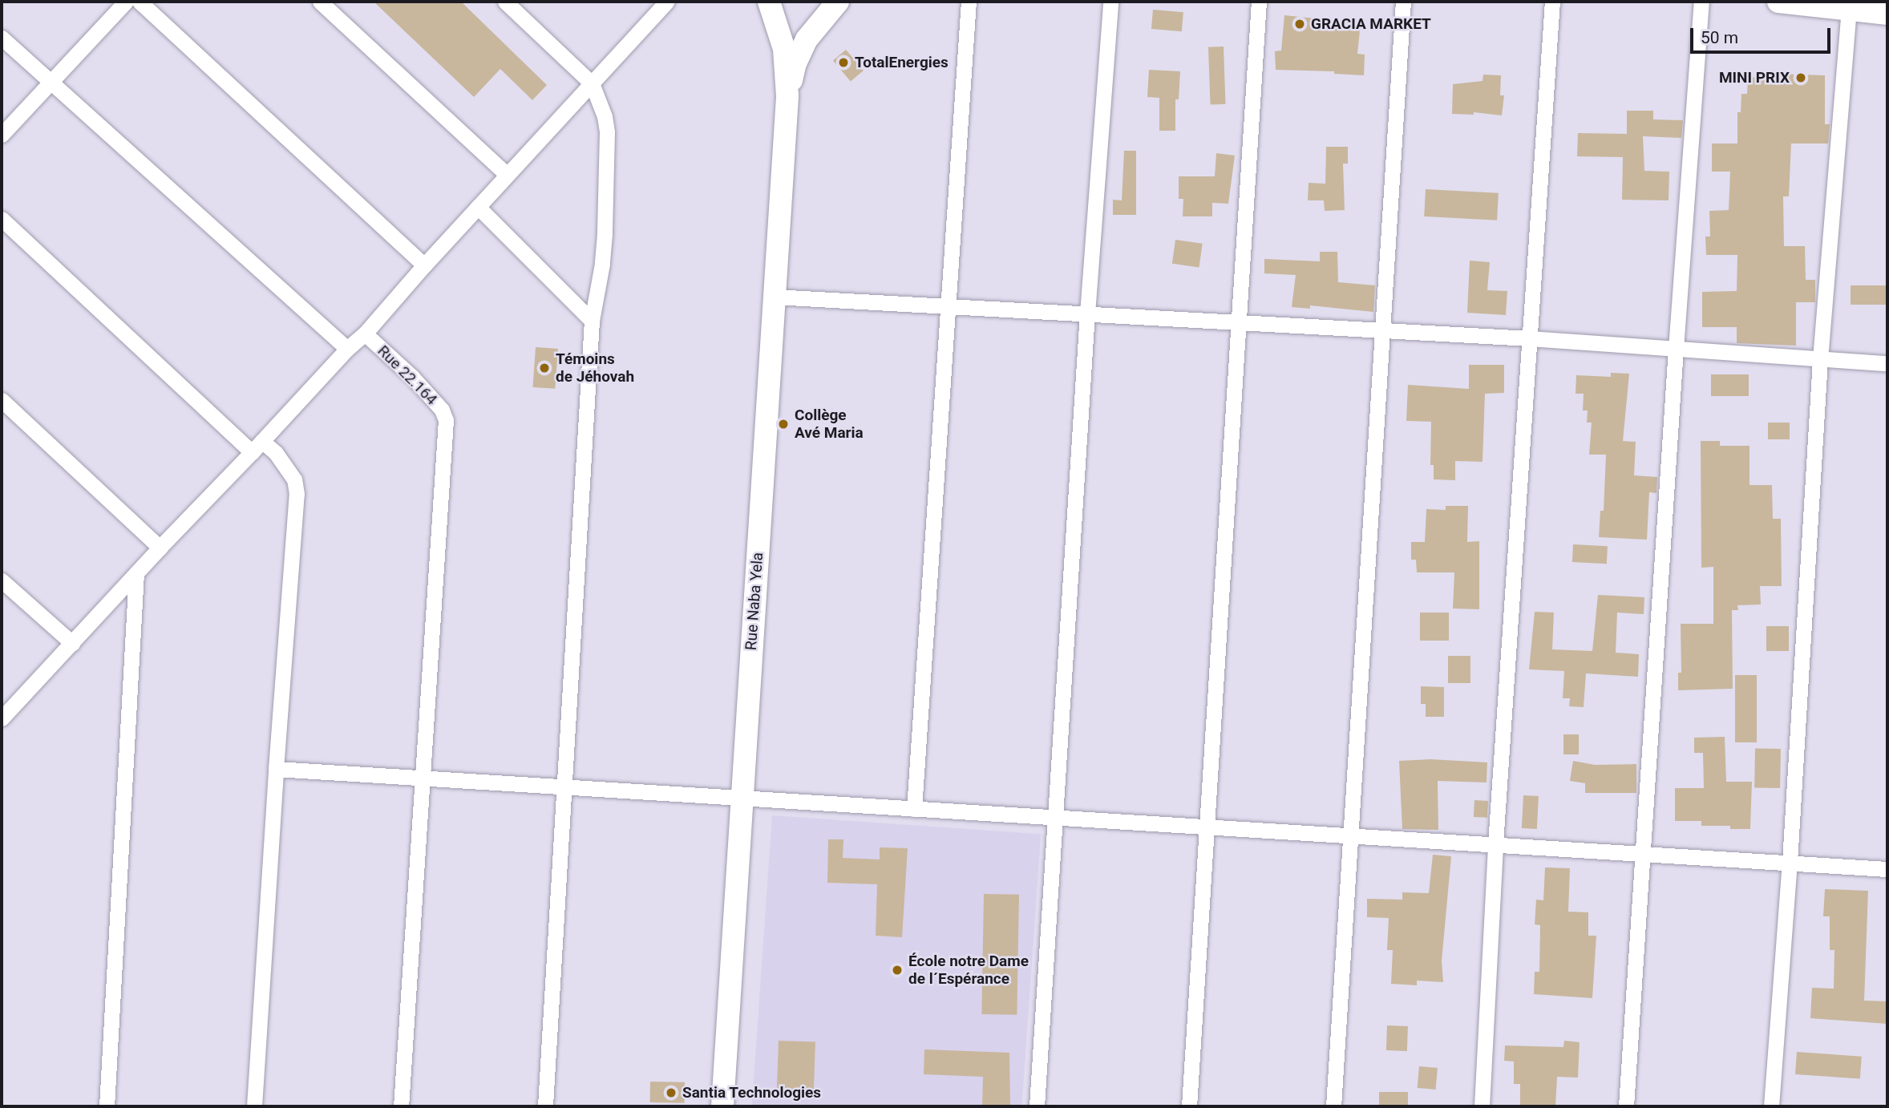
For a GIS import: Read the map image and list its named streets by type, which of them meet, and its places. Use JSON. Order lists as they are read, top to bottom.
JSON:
{
  "streets": {
    "street": ["Rue 22.164", "Rue Naba Yela"]
  },
  "places": [
    "GRACIA MARKET",
    "TotalEnergies",
    "MINI PRIX",
    "Témoins de Jéhovah",
    "Collège Avé Maria",
    "École notre Dame de l´Espérance",
    "Santia Technologies"
  ],
  "scale_bar": "50 m"
}
